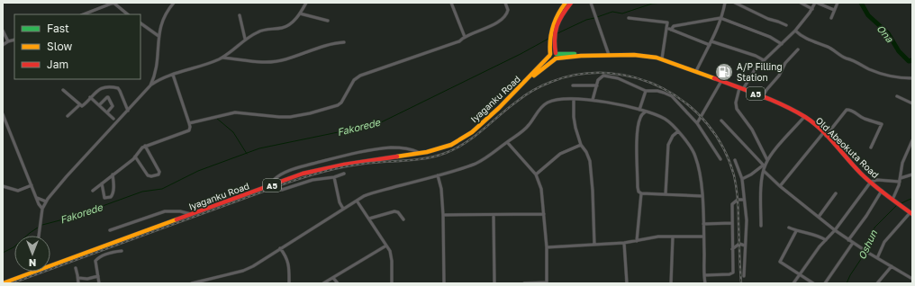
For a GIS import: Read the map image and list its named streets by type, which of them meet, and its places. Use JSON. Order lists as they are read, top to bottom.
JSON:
{
  "streets": {
    "main road": ["A5", "Iyaganku Road", "Old Abeokuta Road"]
  },
  "crossings": [
    ["Iyaganku Road", "Old Abeokuta Road"]
  ],
  "water": ["Ona", "Fakorede", "Oshun"],
  "places": {
    "fuel station": ["A/P Filling Station"]
  },
  "legend": ["Fast", "Slow", "Jam"],
  "north": "bottom"
}
